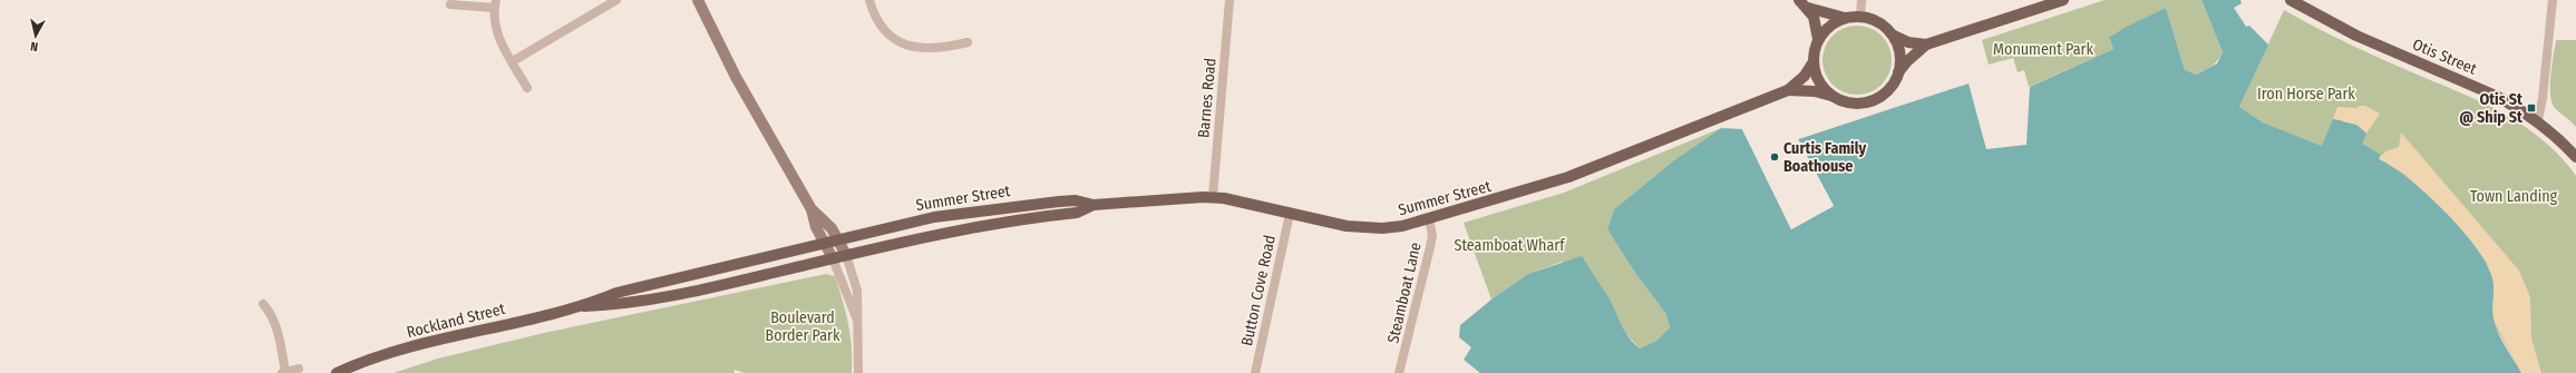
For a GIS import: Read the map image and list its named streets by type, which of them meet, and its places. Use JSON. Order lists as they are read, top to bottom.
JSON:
{
  "streets": {
    "main road": ["Otis Street", "Summer Street", "Rockland Street"],
    "street": ["Barnes Road", "Button Cove Road", "Steamboat Lane"]
  },
  "crossings": [
    ["Barnes Road", "Summer Street"],
    ["Summer Street", "Button Cove Road"],
    ["Summer Street", "Steamboat Lane"],
    ["Summer Street", "Rockland Street"]
  ],
  "parks": [
    "Monument Park",
    "Iron Horse Park",
    "Town Landing",
    "Steamboat Wharf",
    "Boulevard Border Park"
  ],
  "places": {
    "transit": ["Otis St @ Ship St"],
    "other": ["Curtis Family Boathouse"]
  },
  "north": "bottom"
}
